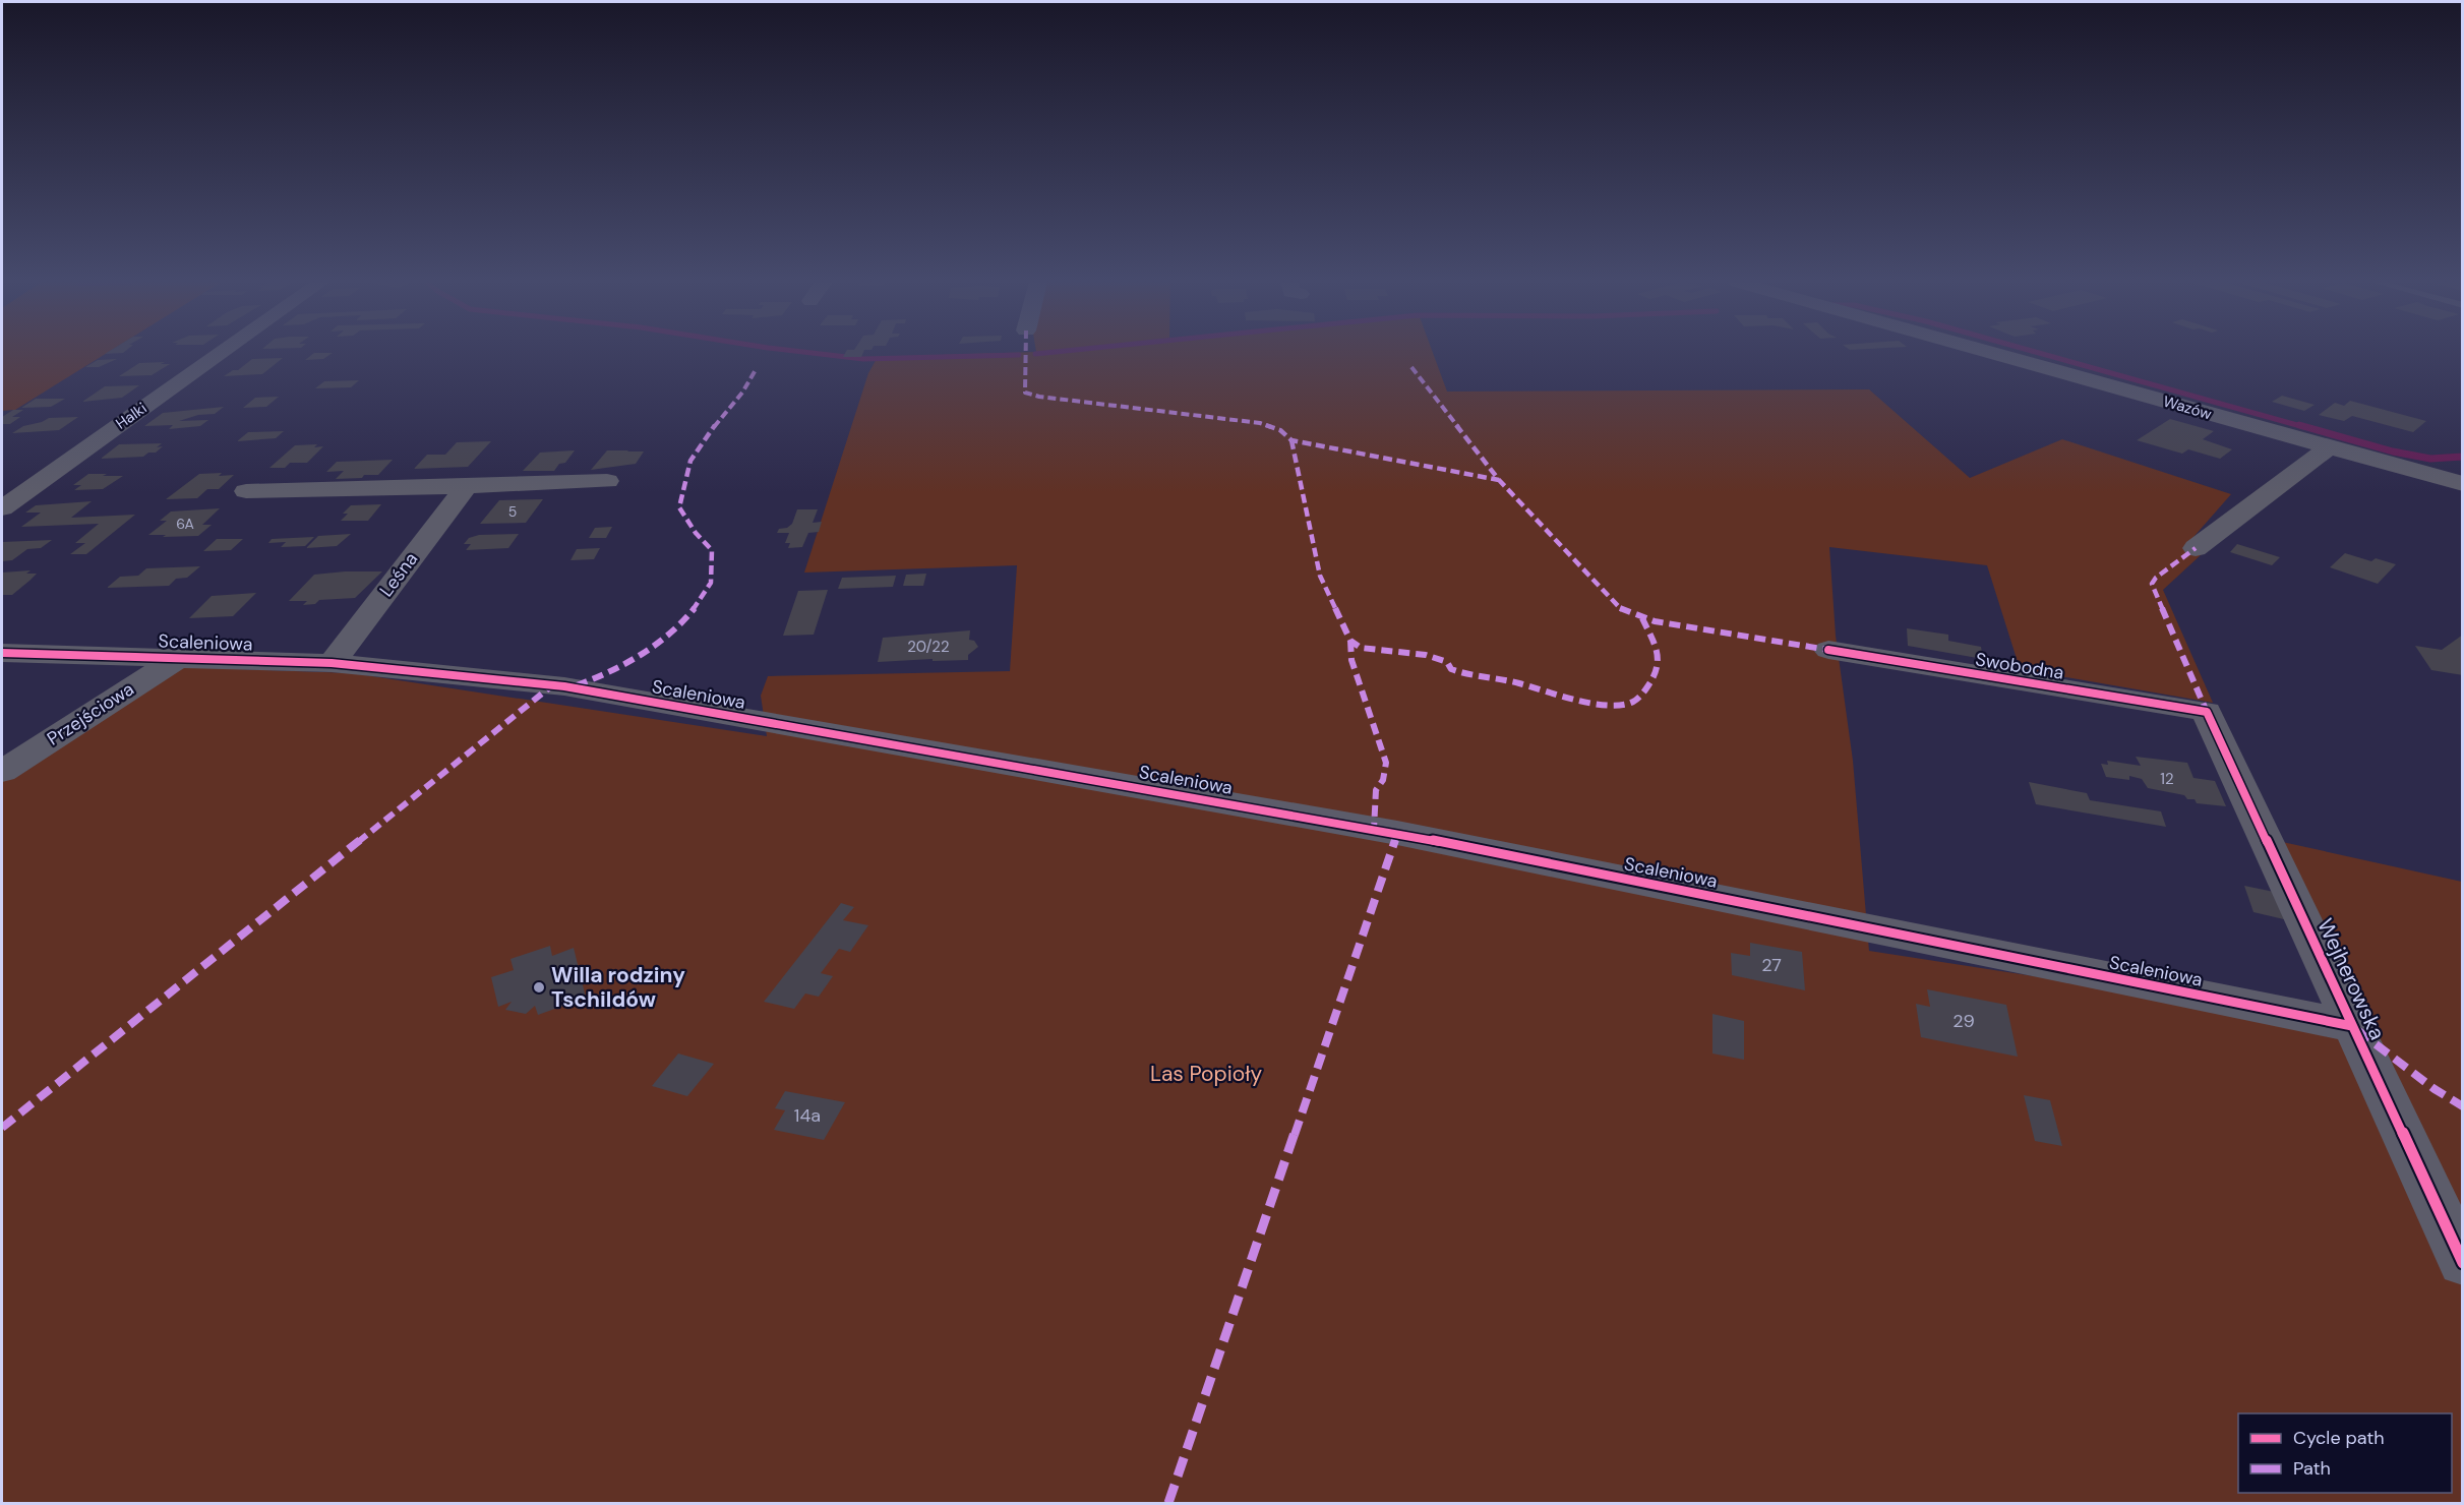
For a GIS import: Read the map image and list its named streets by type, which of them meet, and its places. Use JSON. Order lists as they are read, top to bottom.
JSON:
{
  "streets": {
    "street": [
      "Wazów",
      "Halki",
      "Leśna",
      "Scaleniowa",
      "Swobodna",
      "Przejściowa",
      "Wejherowska"
    ]
  },
  "crossings": [
    ["Leśna", "Scaleniowa"],
    ["Scaleniowa", "Przejściowa"],
    ["Scaleniowa", "Wejherowska"],
    ["Swobodna", "Wejherowska"]
  ],
  "parks": ["Las Popioły"],
  "places": ["Willa rodziny Tschildów"],
  "house_numbers": [
    "5",
    "6A",
    "20/22",
    "12",
    "27",
    "29",
    "14a"
  ],
  "legend": ["Cycle path", "Path"]
}
